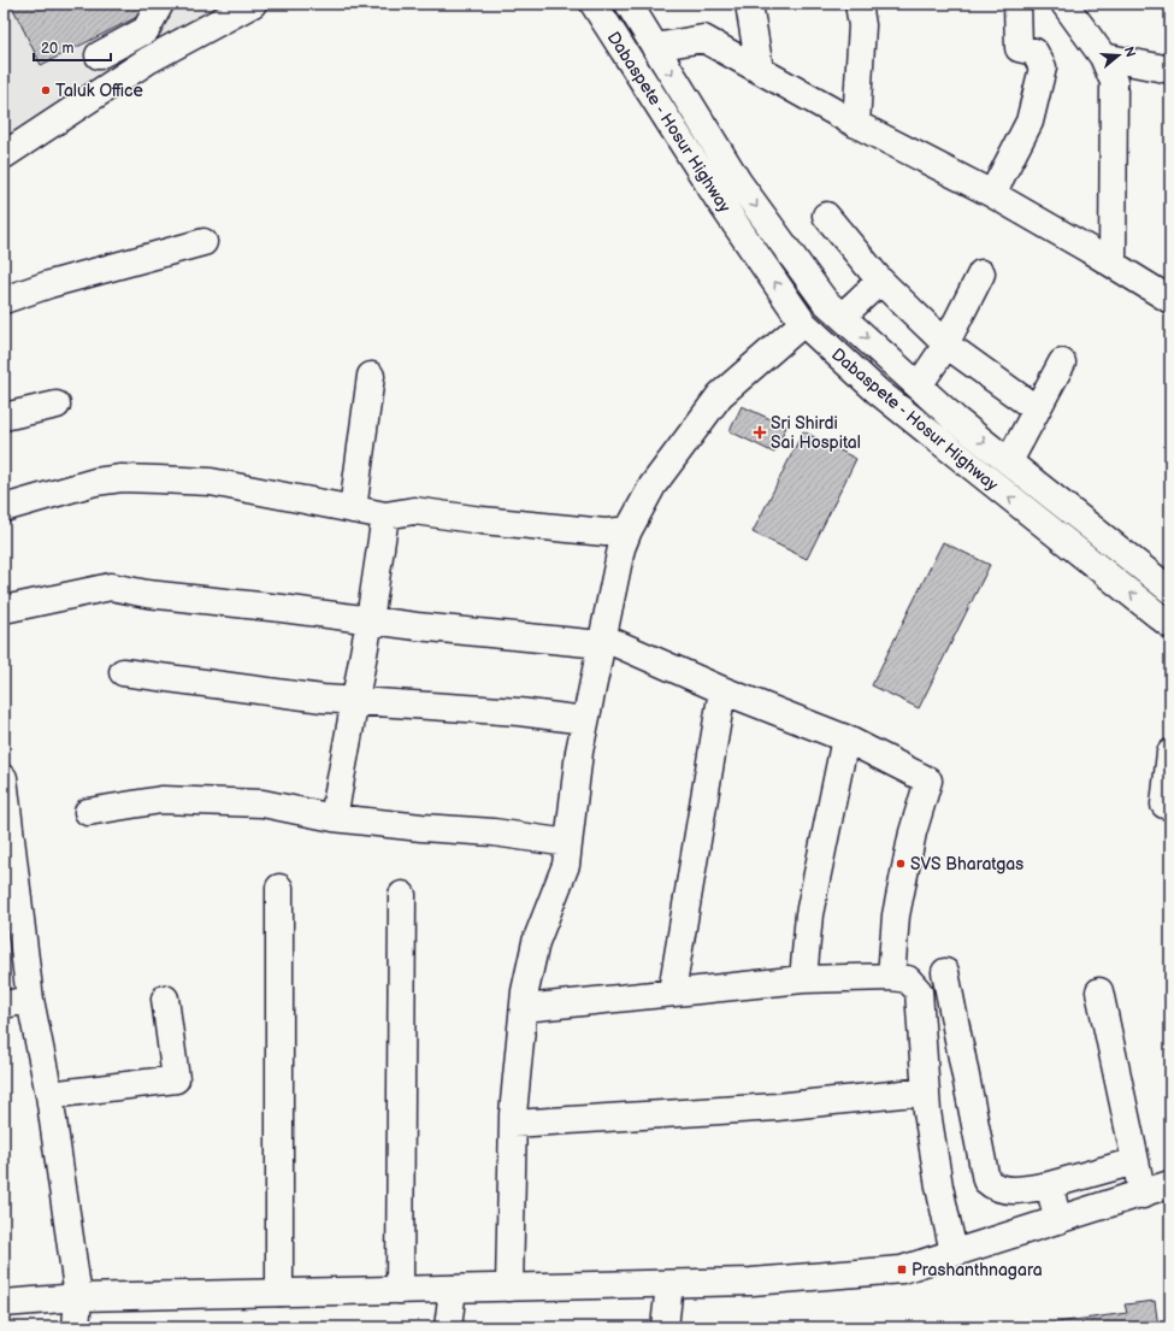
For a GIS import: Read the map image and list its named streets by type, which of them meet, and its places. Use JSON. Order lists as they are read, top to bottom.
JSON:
{
  "streets": {
    "street": ["Dabaspete - Hosur Highway"]
  },
  "places": {
    "other": ["Taluk Office", "SVS Bharatgas"],
    "health": ["Sri Shirdi Sai Hospital"],
    "transit": ["Prashanthnagara"]
  },
  "scale_bar": "20 m",
  "north": "right"
}
